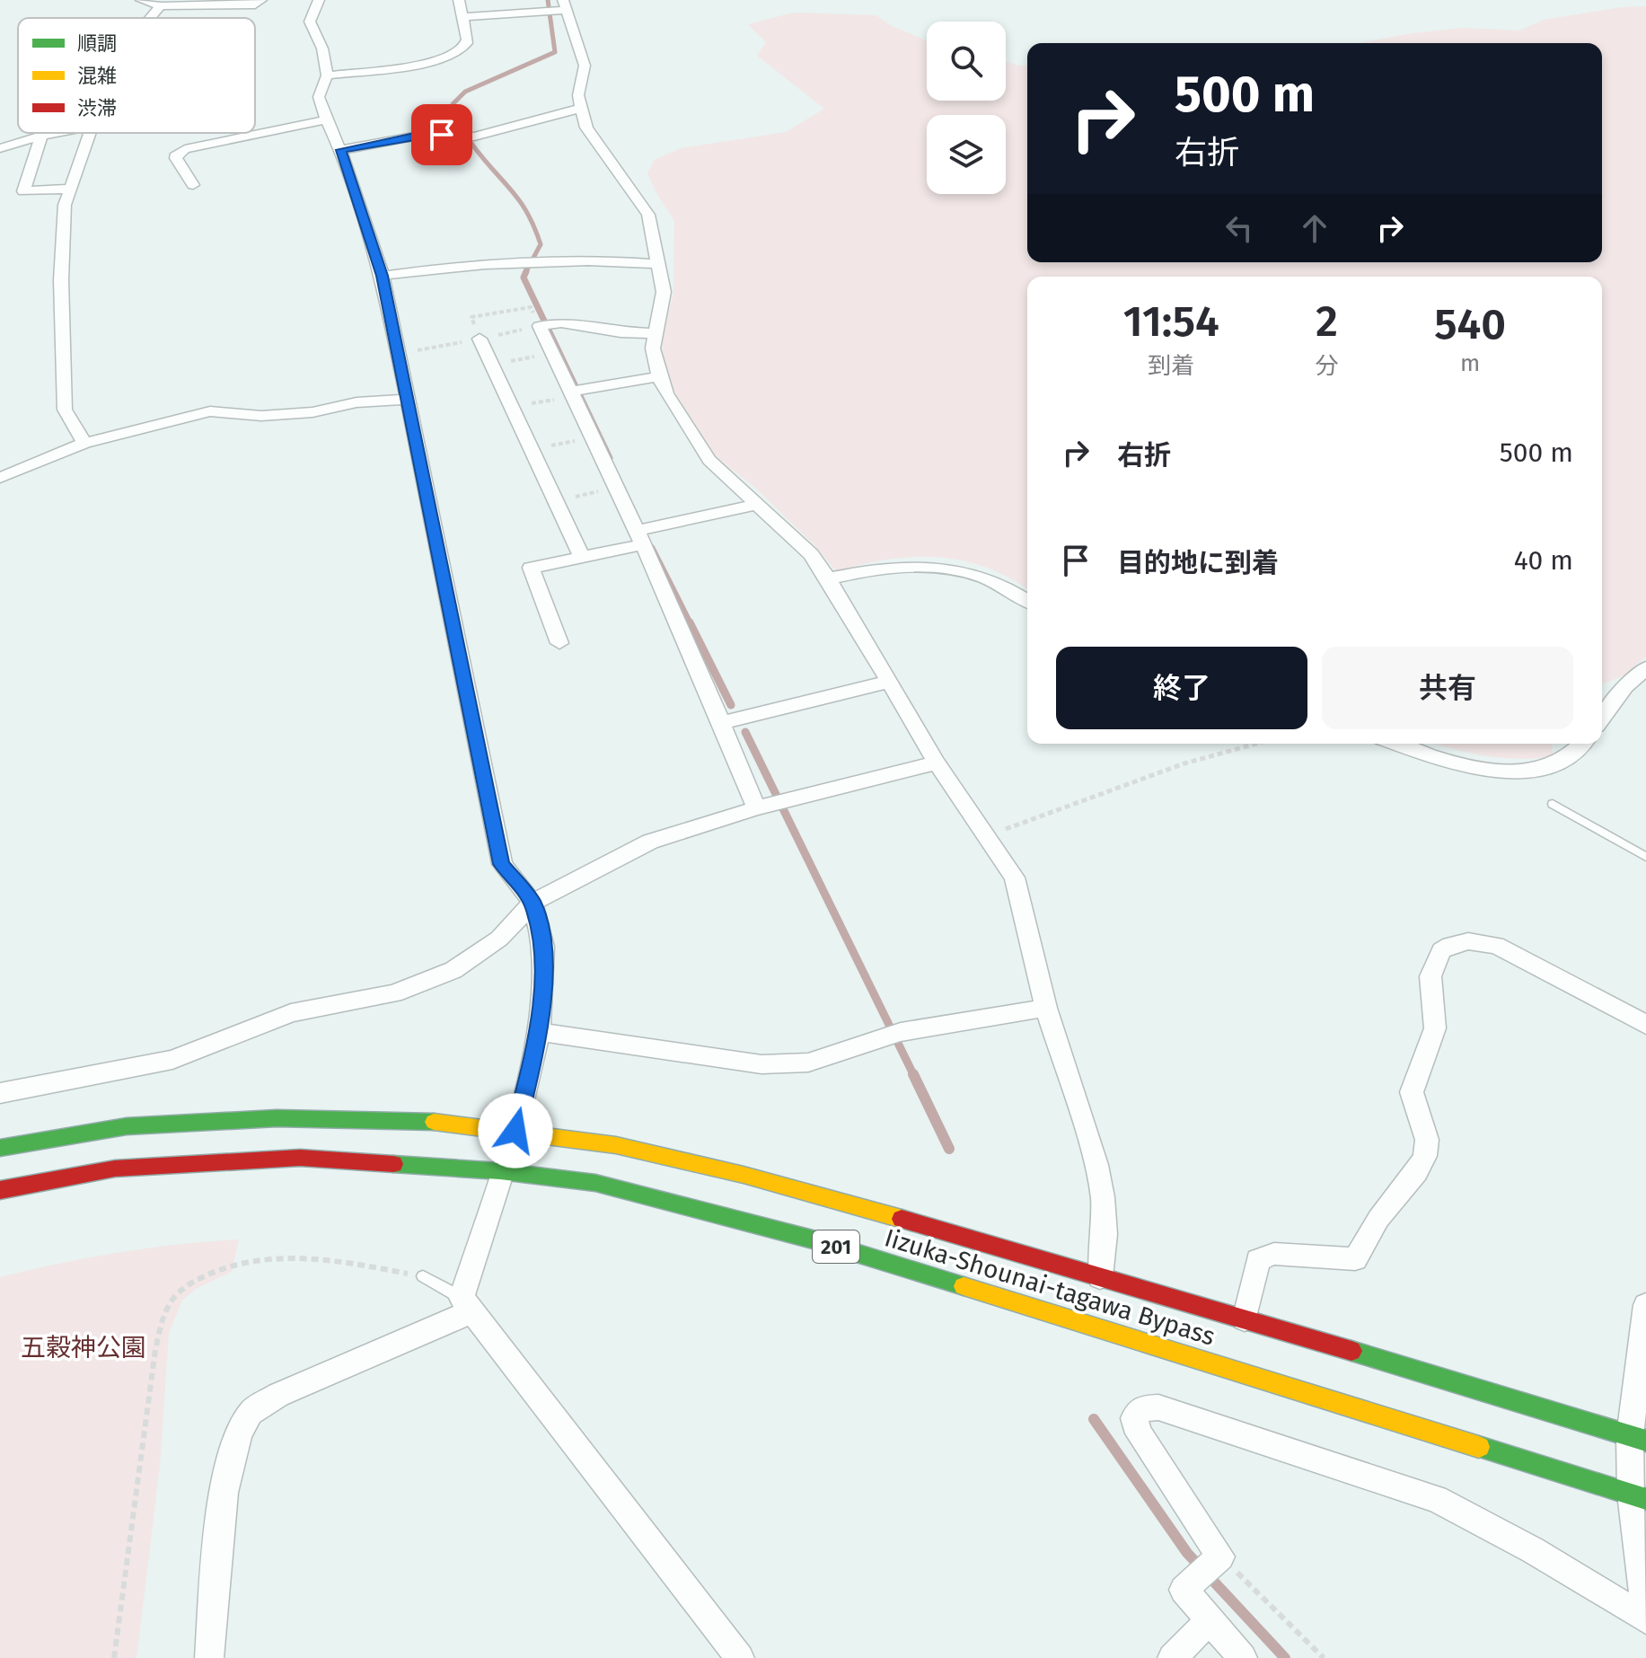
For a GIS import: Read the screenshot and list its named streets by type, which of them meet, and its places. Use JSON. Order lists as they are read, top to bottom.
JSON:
{
  "streets": {
    "highway": ["201", "Iizuka-Shounai-tagawa Bypass"]
  },
  "parks": ["五穀神公園"],
  "legend": ["順調", "混雑", "渋滞"],
  "page": {
    "turn": ["500 m", "右折"],
    "eta": [
      "11:54",
      "到着",
      "2",
      "分",
      "540",
      "m"
    ],
    "list": [
      {
        "name": "右折",
        "value": "500 m"
      },
      {
        "name": "目的地に到着",
        "value": "40 m"
      }
    ],
    "buttons": ["終了", "共有"]
  }
}
